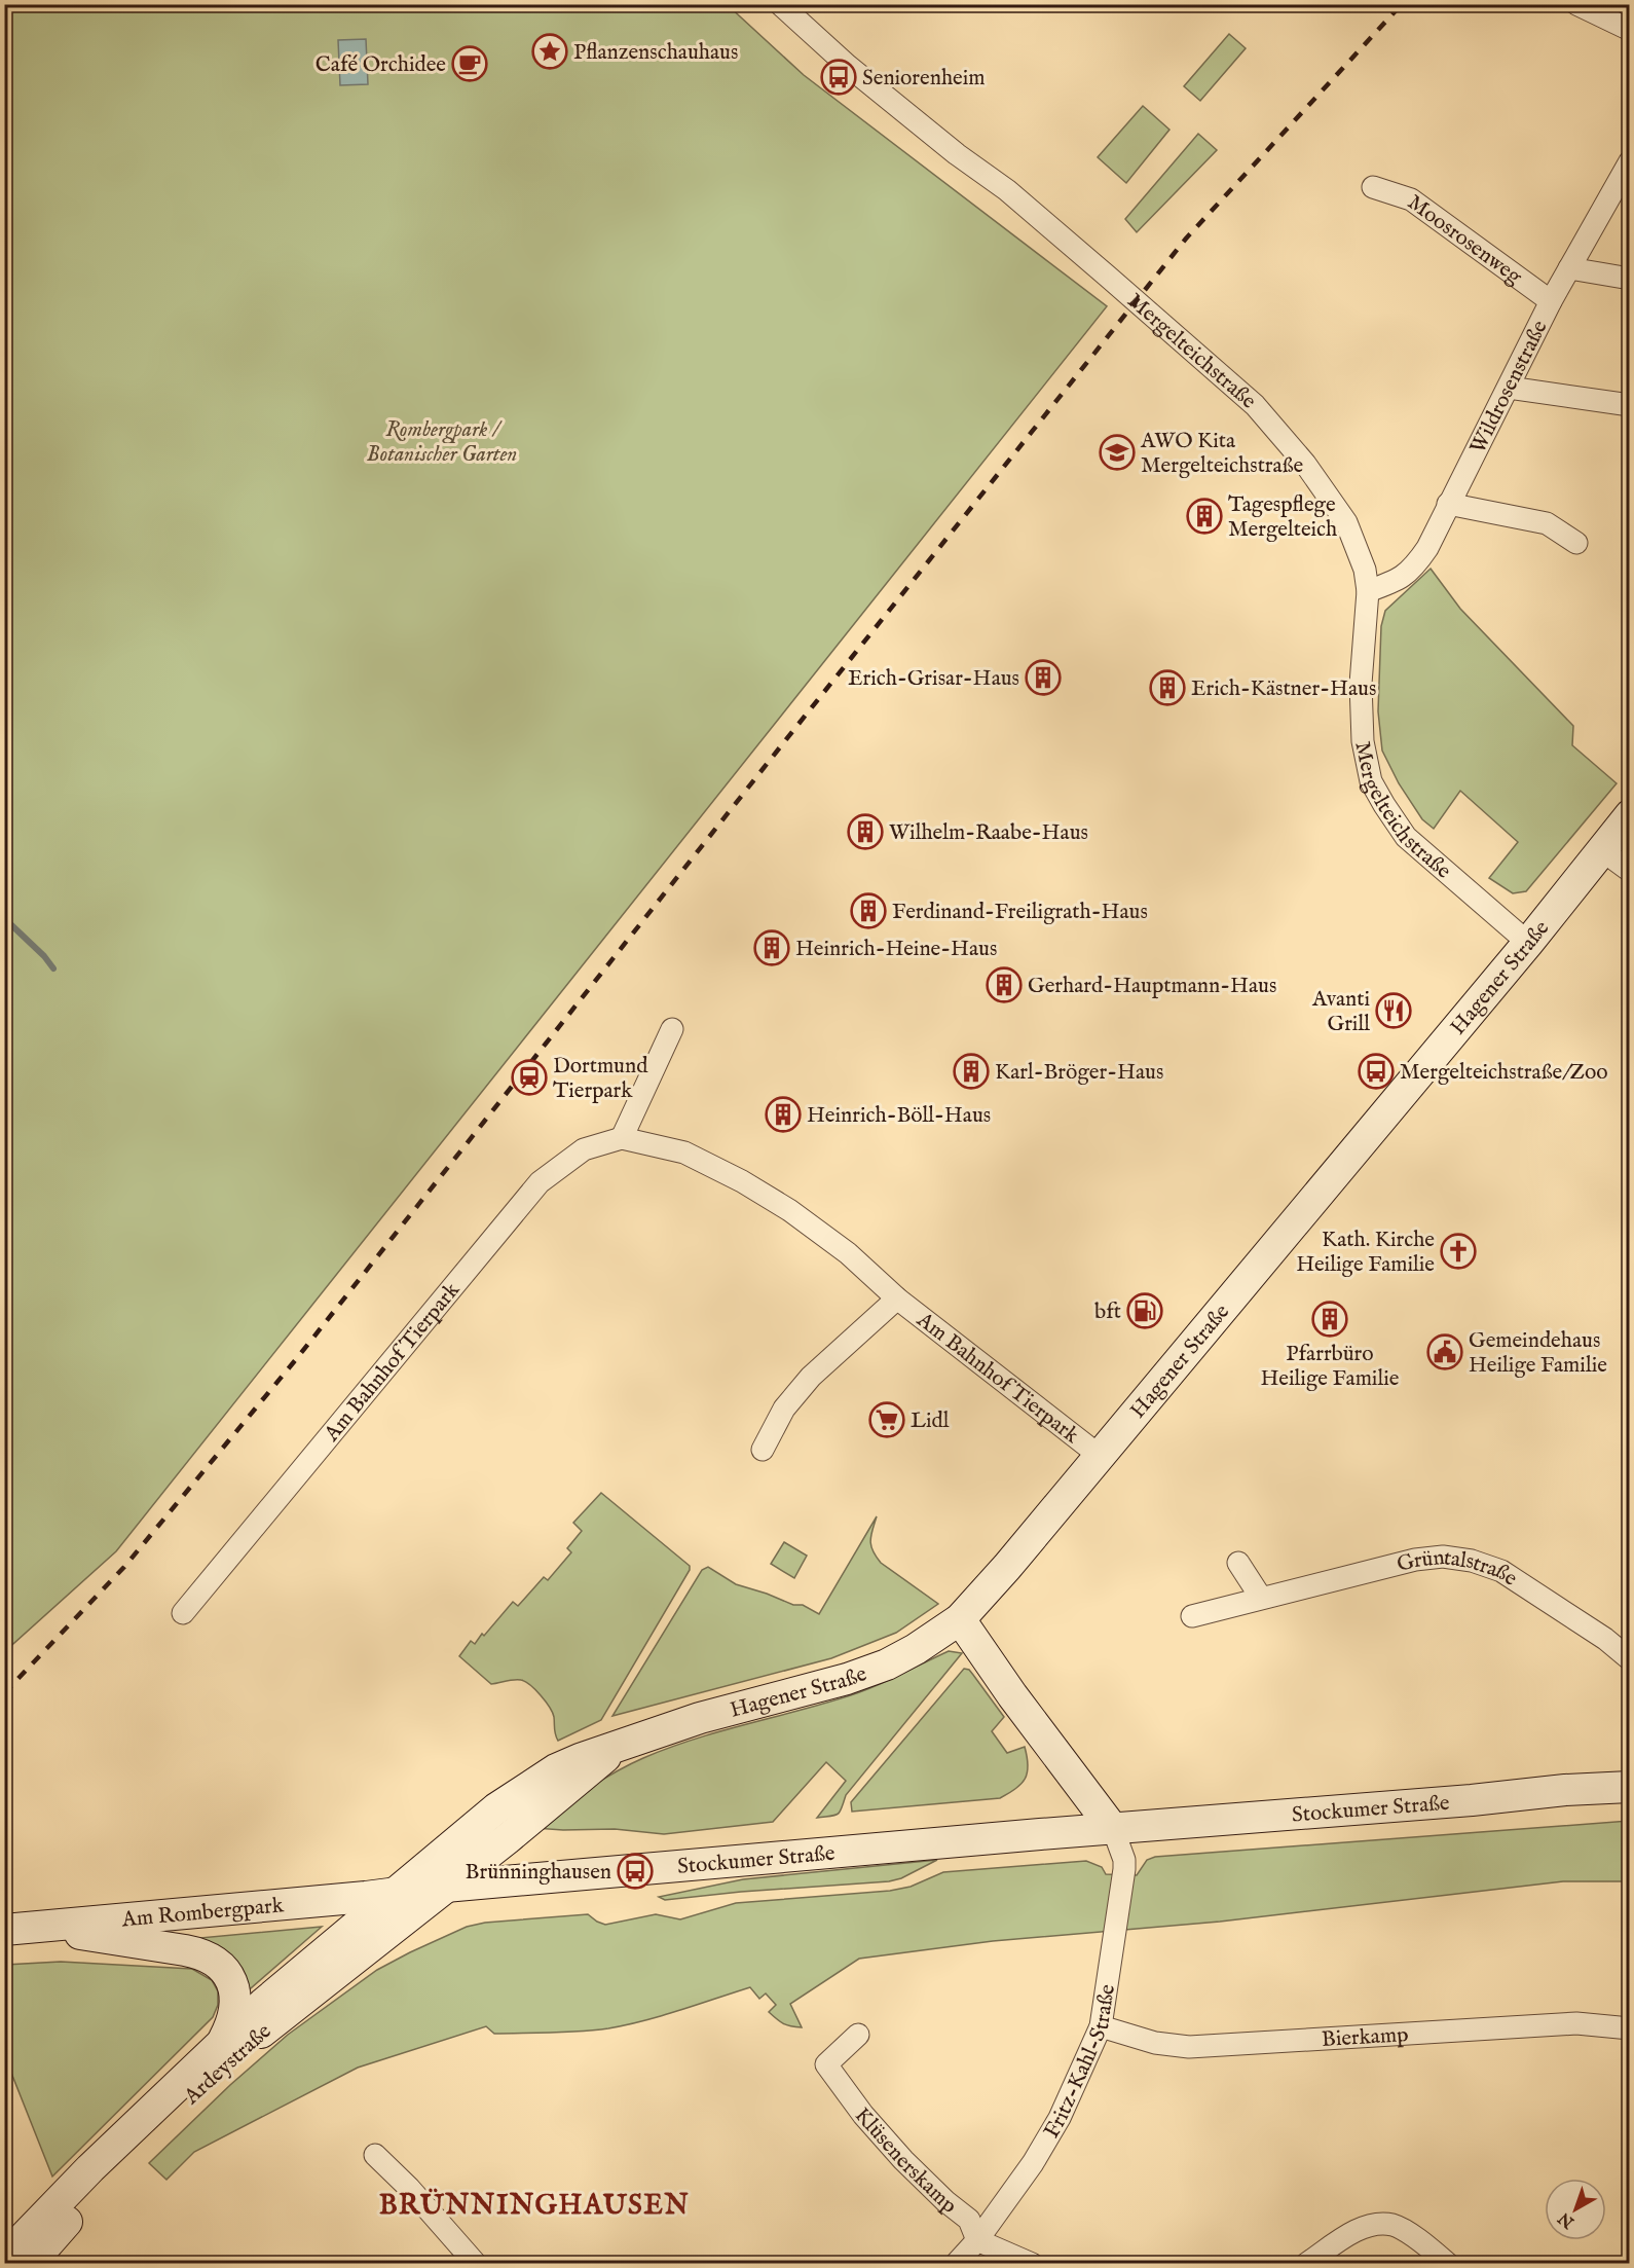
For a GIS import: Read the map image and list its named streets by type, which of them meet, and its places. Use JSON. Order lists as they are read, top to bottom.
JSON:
{
  "streets": {
    "main road": [
      "Hagener Straße",
      "Stockumer Straße",
      "Am Rombergpark",
      "Ardeystraße"
    ],
    "street": [
      "Moosrosenweg",
      "Mergelteichstraße",
      "Wildrosenstraße",
      "Am Bahnhof Tierpark",
      "Grüntalstraße",
      "Bierkamp",
      "Fritz-Kahl-Straße",
      "Klüsenerskamp"
    ]
  },
  "crossings": [
    ["Moosrosenweg", "Wildrosenstraße"],
    ["Mergelteichstraße", "Wildrosenstraße"],
    ["Mergelteichstraße", "Hagener Straße"],
    ["Hagener Straße", "Am Bahnhof Tierpark"],
    ["Hagener Straße", "Stockumer Straße"],
    ["Hagener Straße", "Am Rombergpark"],
    ["Hagener Straße", "Ardeystraße"],
    ["Stockumer Straße", "Am Rombergpark"],
    ["Stockumer Straße", "Fritz-Kahl-Straße"],
    ["Stockumer Straße", "Ardeystraße"],
    ["Am Rombergpark", "Ardeystraße"],
    ["Bierkamp", "Fritz-Kahl-Straße"],
    ["Fritz-Kahl-Straße", "Klüsenerskamp"]
  ],
  "districts": ["BRÜNNINGHAUSEN"],
  "parks": ["Rombergpark / Botanischer Garten"],
  "places": {
    "place": ["Pflanzenschauhaus"],
    "cafe": ["Café Orchidee"],
    "bus stop": ["Seniorenheim", "Mergelteichstraße/Zoo", "Brünninghausen"],
    "school or university": ["AWO Kita Mergelteichstraße"],
    "building": [
      "Tagespflege Mergelteich",
      "Erich-Grisar-Haus",
      "Erich-Kästner-Haus",
      "Wilhelm-Raabe-Haus",
      "Ferdinand-Freiligrath-Haus",
      "Heinrich-Heine-Haus",
      "Gerhard-Hauptmann-Haus",
      "Karl-Bröger-Haus",
      "Heinrich-Böll-Haus",
      "Pfarrbüro Heilige Familie"
    ],
    "restaurant": ["Avanti Grill"],
    "station": ["Dortmund Tierpark"],
    "church": ["Kath. Kirche Heilige Familie"],
    "fuel station": ["bft"],
    "public building": ["Gemeindehaus Heilige Familie"],
    "supermarket": ["Lidl"]
  },
  "north": "bottom left"
}
